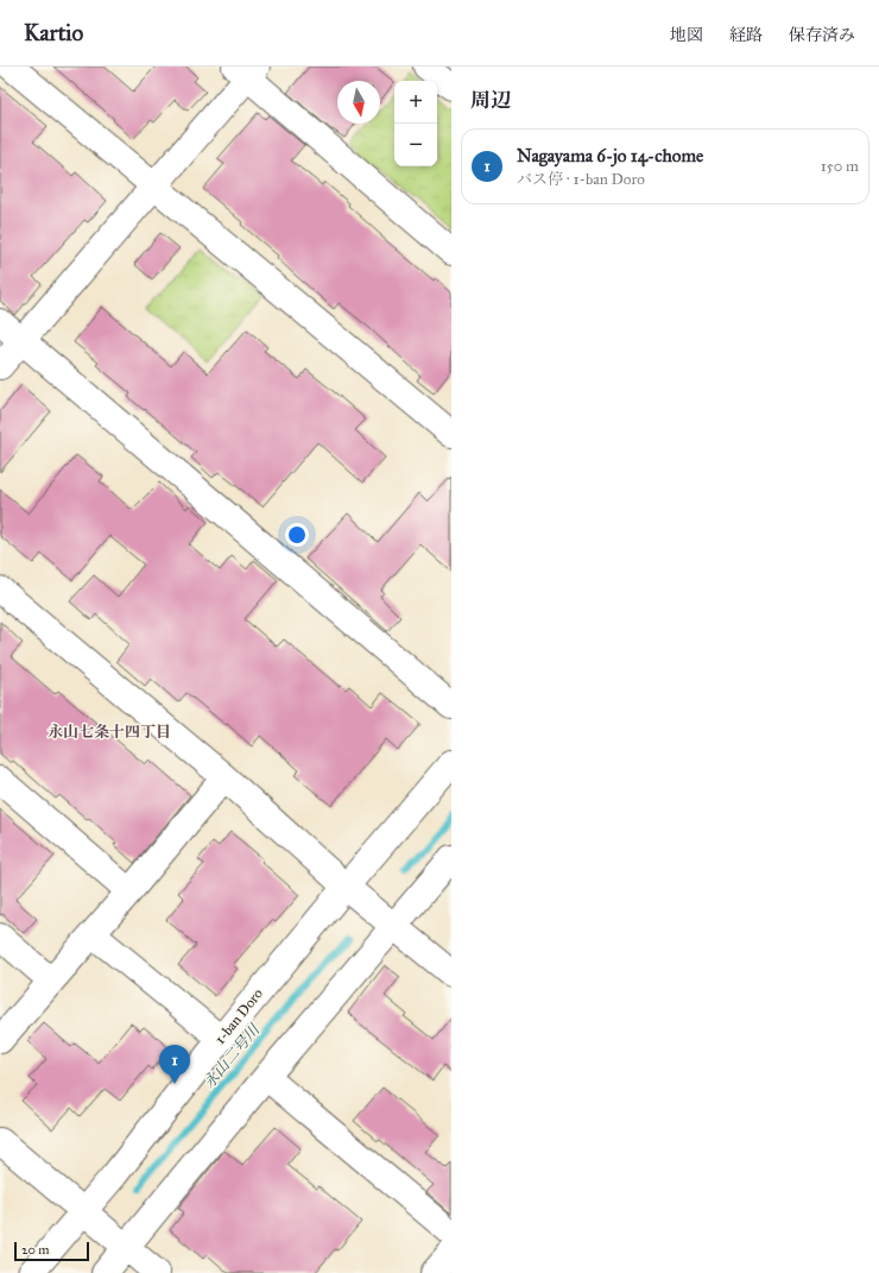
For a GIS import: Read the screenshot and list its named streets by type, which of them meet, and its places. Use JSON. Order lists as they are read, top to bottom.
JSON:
{
  "streets": {
    "street": ["1-ban Doro"]
  },
  "districts": ["永山七条十四丁目"],
  "water": ["永山二号川"],
  "scale_bar": "20 m",
  "north": "bottom",
  "page": {
    "header": "Kartio",
    "nav": ["地図", "経路", "保存済み"],
    "heading": "周辺",
    "map_buttons": ["+", "−"],
    "list": [
      {
        "mark": "1",
        "name": "Nagayama 6-jo 14-chome",
        "note": "バス停 · 1-ban Doro",
        "value": "150 m"
      }
    ],
    "pins": "1",
    "scale": "20 m"
  }
}
